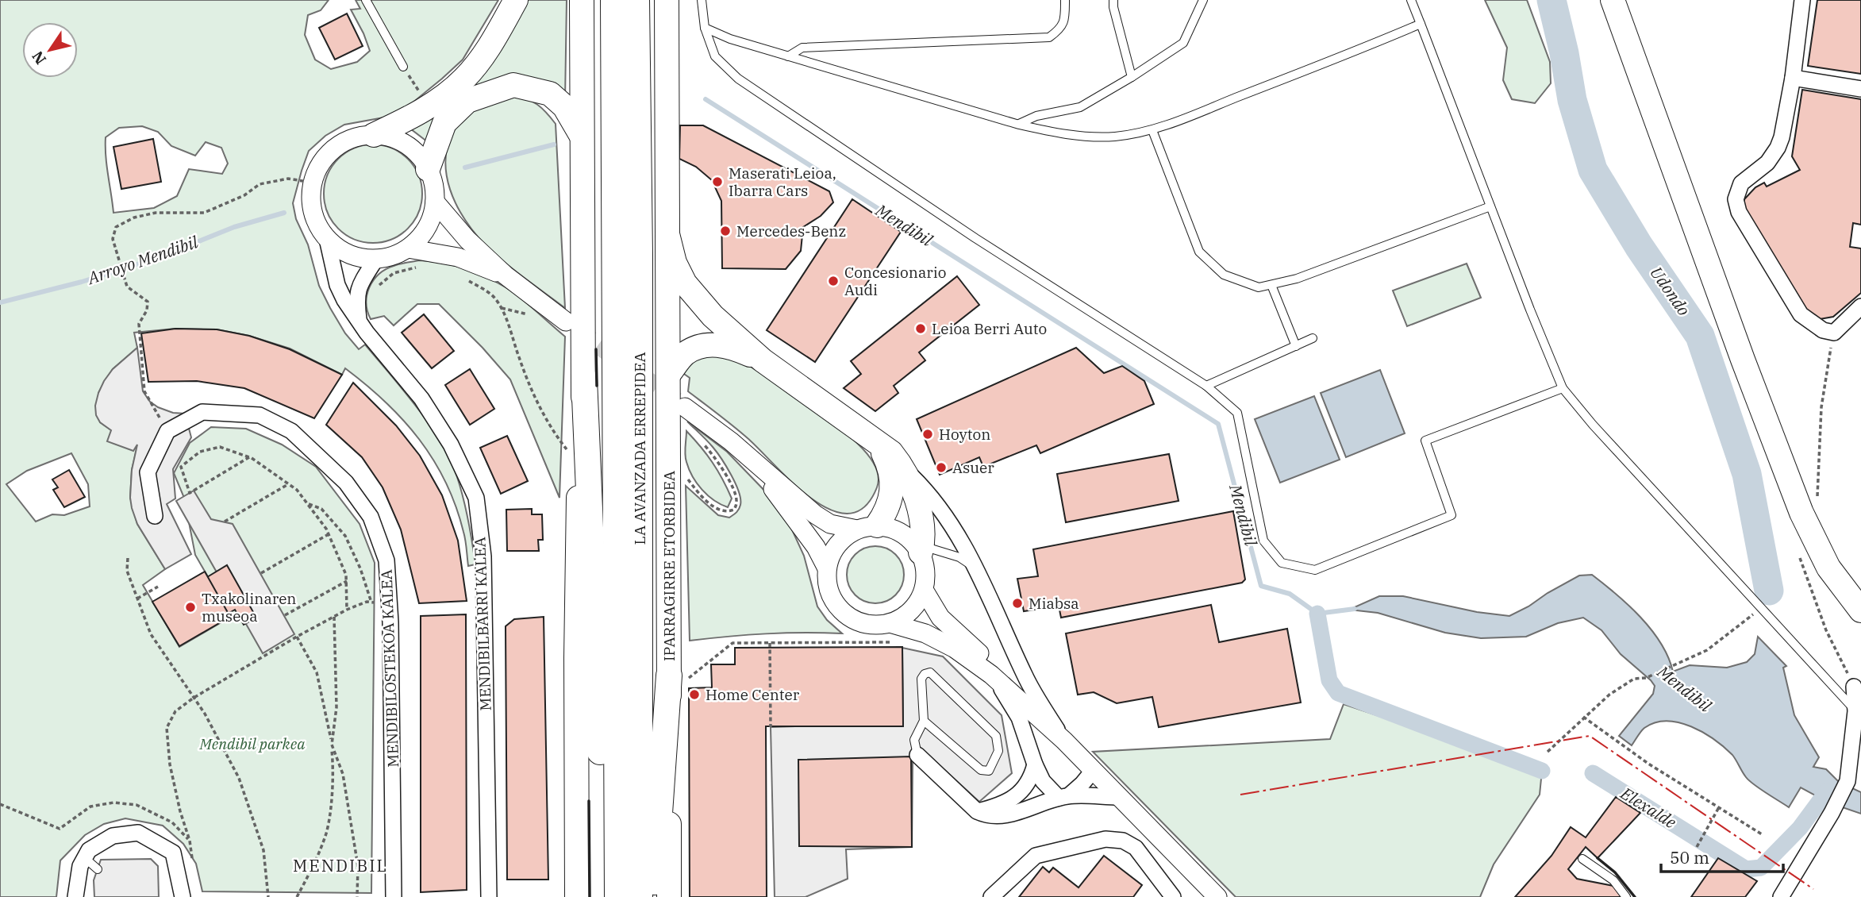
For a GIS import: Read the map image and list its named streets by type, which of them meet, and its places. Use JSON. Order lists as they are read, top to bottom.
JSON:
{
  "streets": {
    "highway": ["LA AVANZADA ERREPIDEA"],
    "main road": ["IPARRAGIRRE ETORBIDEA"],
    "street": ["MENDIBILBARRI KALEA", "MENDIBILOSTEKOA KALEA"]
  },
  "districts": ["MENDIBIL"],
  "water": [
    "Mendibil",
    "Arroyo Mendibil",
    "Udondo",
    "Elexalde"
  ],
  "parks": ["Mendibil parkea"],
  "places": [
    "Maserati Leioa, Ibarra Cars",
    "Mercedes-Benz",
    "Concesionario Audi",
    "Leioa Berri Auto",
    "Hoyton",
    "Asuer",
    "Miabsa",
    "Txakolinaren museoa",
    "Home Center"
  ],
  "scale_bar": "50 m",
  "north": "bottom left"
}
